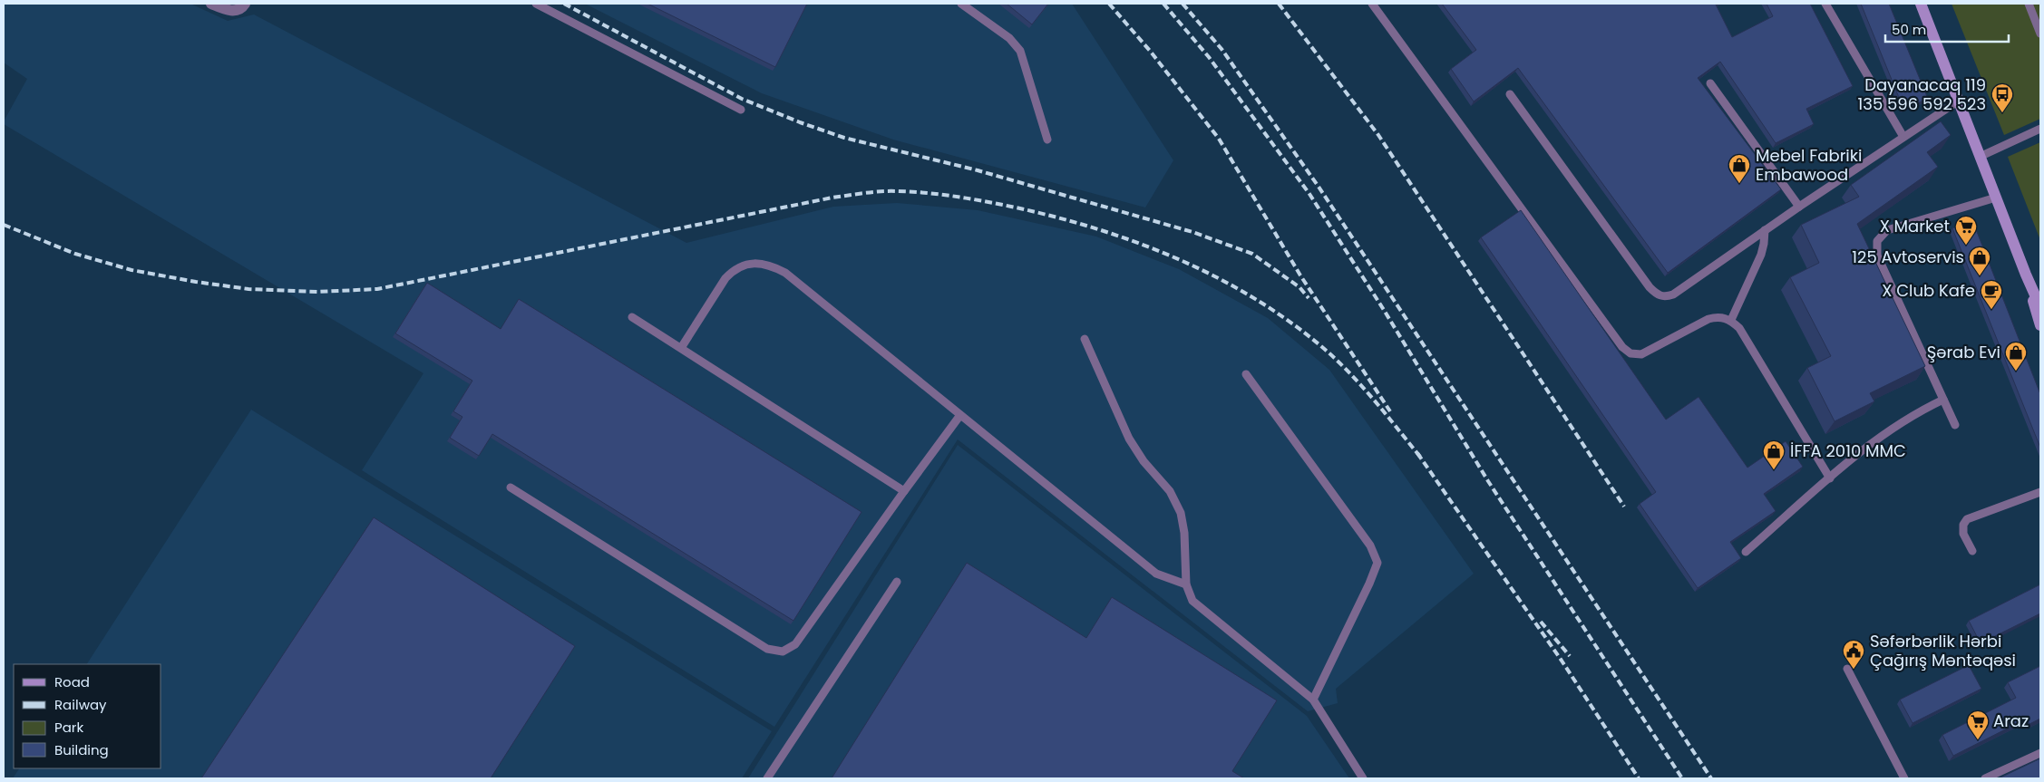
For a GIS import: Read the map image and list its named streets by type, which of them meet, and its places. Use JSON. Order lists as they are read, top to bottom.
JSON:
{
  "places": {
    "bus stop": ["Dayanacaq 119 135 596 592 523"],
    "shop": [
      "Mebel Fabriki Embawood",
      "125 Avtoservis",
      "Şərab Evi",
      "İFFA 2010 MMC"
    ],
    "supermarket": ["X Market", "Araz"],
    "cafe": ["X Club Kafe"],
    "public building": ["Səfərbərlik Hərbi Çağırış Məntəqəsi"]
  },
  "legend": [
    "Road",
    "Railway",
    "Park",
    "Building"
  ],
  "scale_bar": "50 m"
}
